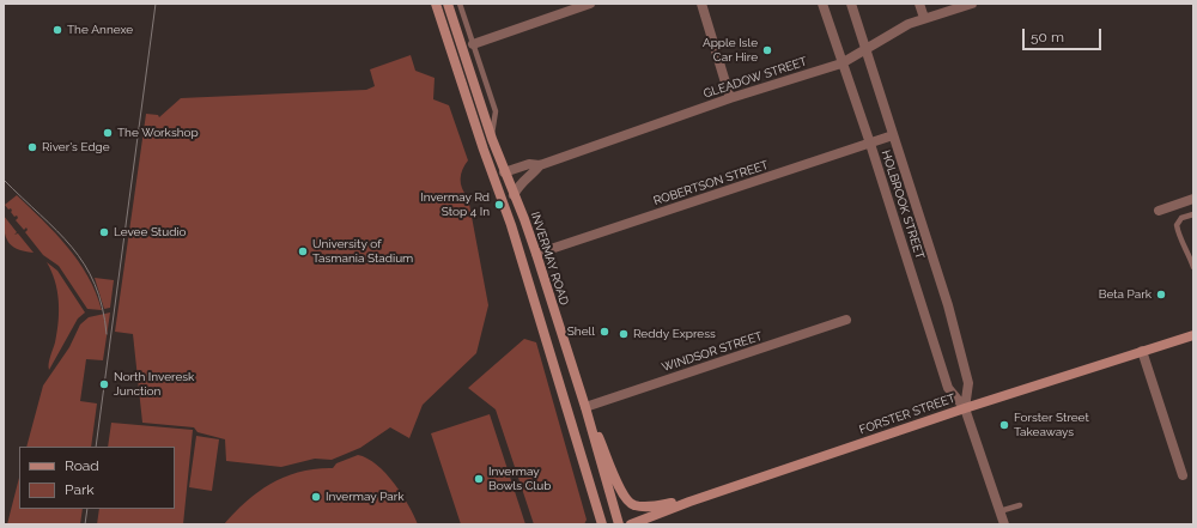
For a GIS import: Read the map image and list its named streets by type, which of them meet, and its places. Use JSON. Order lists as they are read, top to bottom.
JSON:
{
  "streets": {
    "main road": ["INVERMAY ROAD", "FORSTER STREET"],
    "street": [
      "GLEADOW STREET",
      "ROBERTSON STREET",
      "HOLBROOK STREET",
      "WINDSOR STREET"
    ]
  },
  "crossings": [
    ["GLEADOW STREET", "HOLBROOK STREET"],
    ["GLEADOW STREET", "INVERMAY ROAD"],
    ["ROBERTSON STREET", "HOLBROOK STREET"],
    ["ROBERTSON STREET", "INVERMAY ROAD"],
    ["HOLBROOK STREET", "FORSTER STREET"],
    ["INVERMAY ROAD", "WINDSOR STREET"]
  ],
  "places": [
    "The Annexe",
    "Apple Isle Car Hire",
    "The Workshop",
    "River's Edge",
    "Invermay Rd Stop 4 In",
    "Levee Studio",
    "University of Tasmania Stadium",
    "Beta Park",
    "Shell",
    "Reddy Express",
    "North Inveresk Junction",
    "Forster Street Takeaways",
    "Invermay Bowls Club",
    "Invermay Park"
  ],
  "legend": ["Road", "Park"],
  "scale_bar": "50 m"
}
